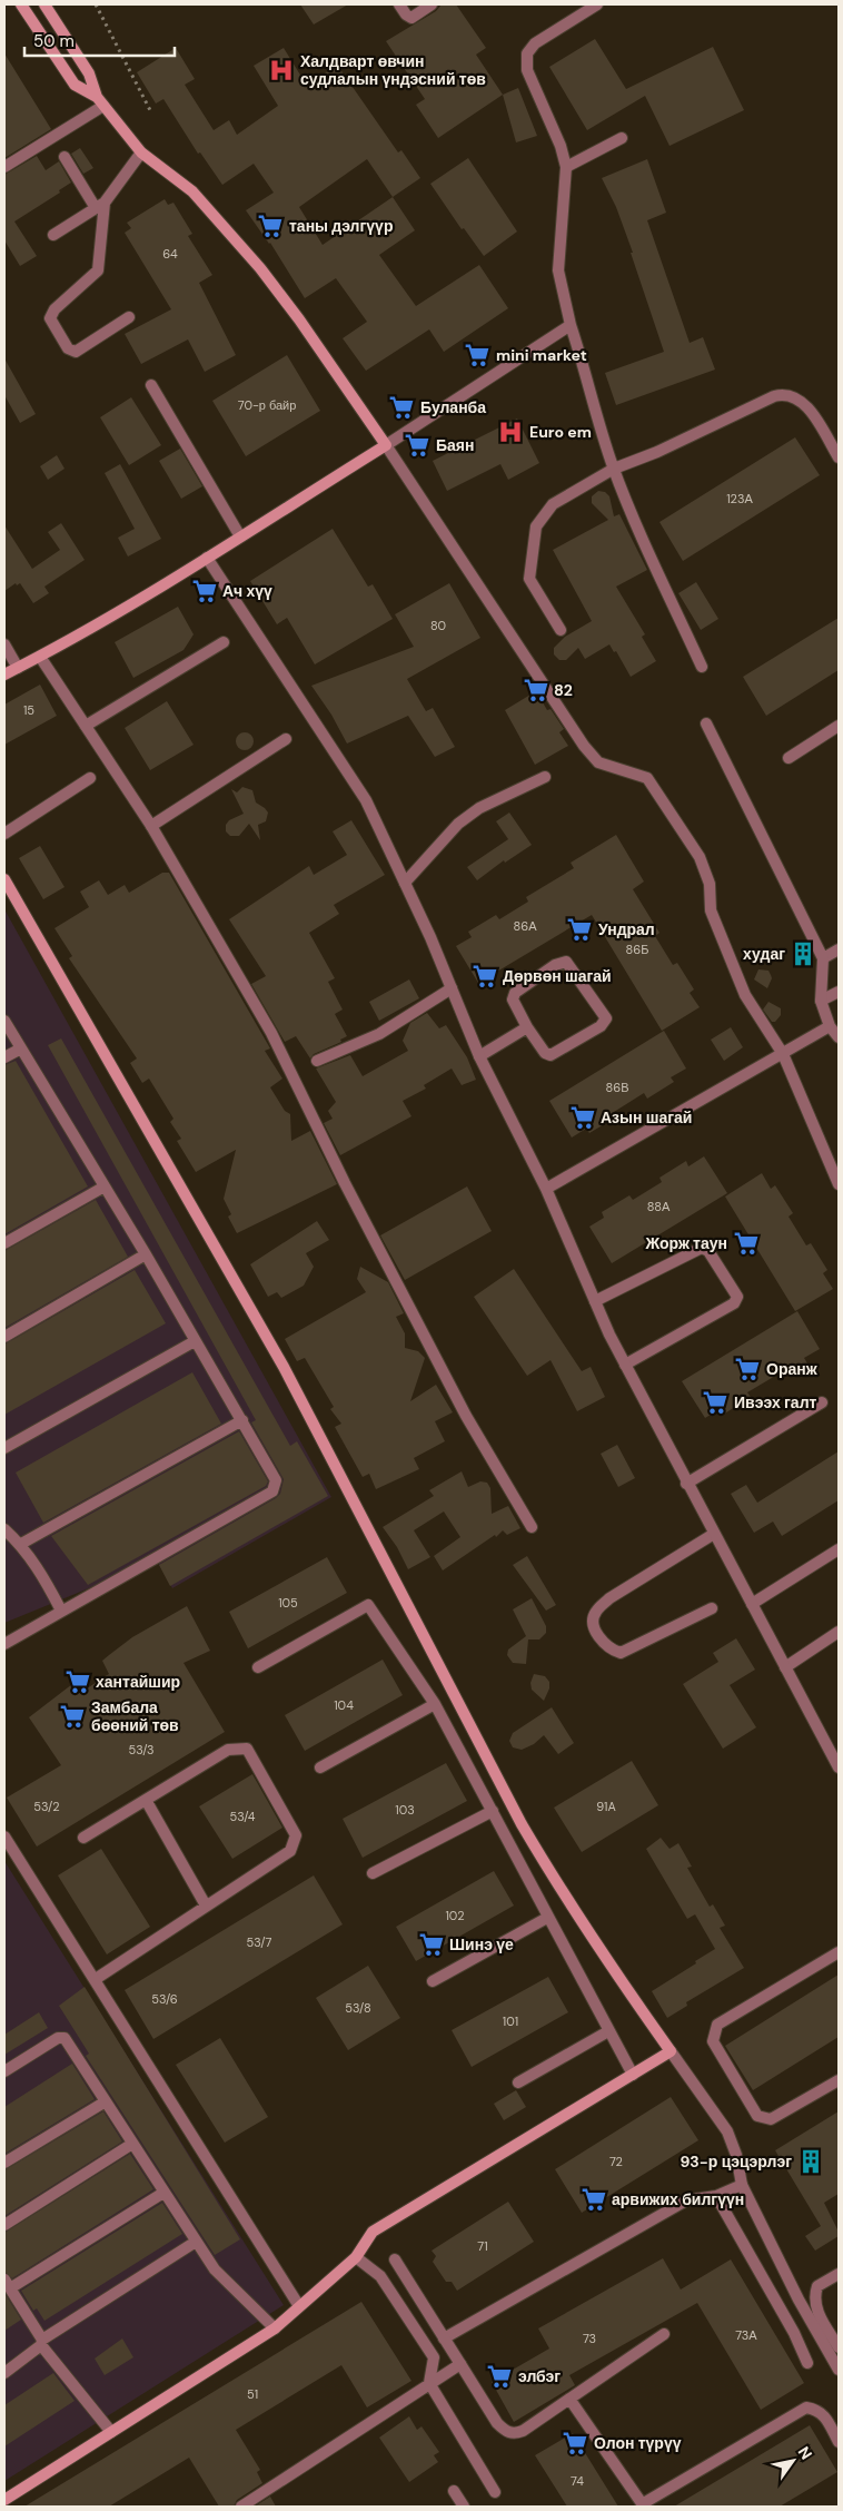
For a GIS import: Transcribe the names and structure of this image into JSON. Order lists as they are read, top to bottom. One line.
{"places":{"hospital":["Халдварт өвчин судлалын үндэсний төв","Euro em"],"supermarket":["таны дэлгүүр","mini market","Буланба","Баян","Ач хүү","82","Ундрал","Дөрвөн шагай","Азын шагай","Жорж таун","Оранж","Ивээх галт","хантайшир","Замбала бөөний төв","Шинэ үе","арвижих билгүүн","элбэг","Олон түрүү"],"building":["худаг","93-р цэцэрлэг"]},"house_numbers":["64","70-р байр","123А","80","15","86А","86Б","86В","88А","105","104","53/3","53/2","91A","103","53/4","102","53/7","53/6","53/8","101","72","71","73А","73","51","74"],"scale_bar":"50 m","north":"top right"}
